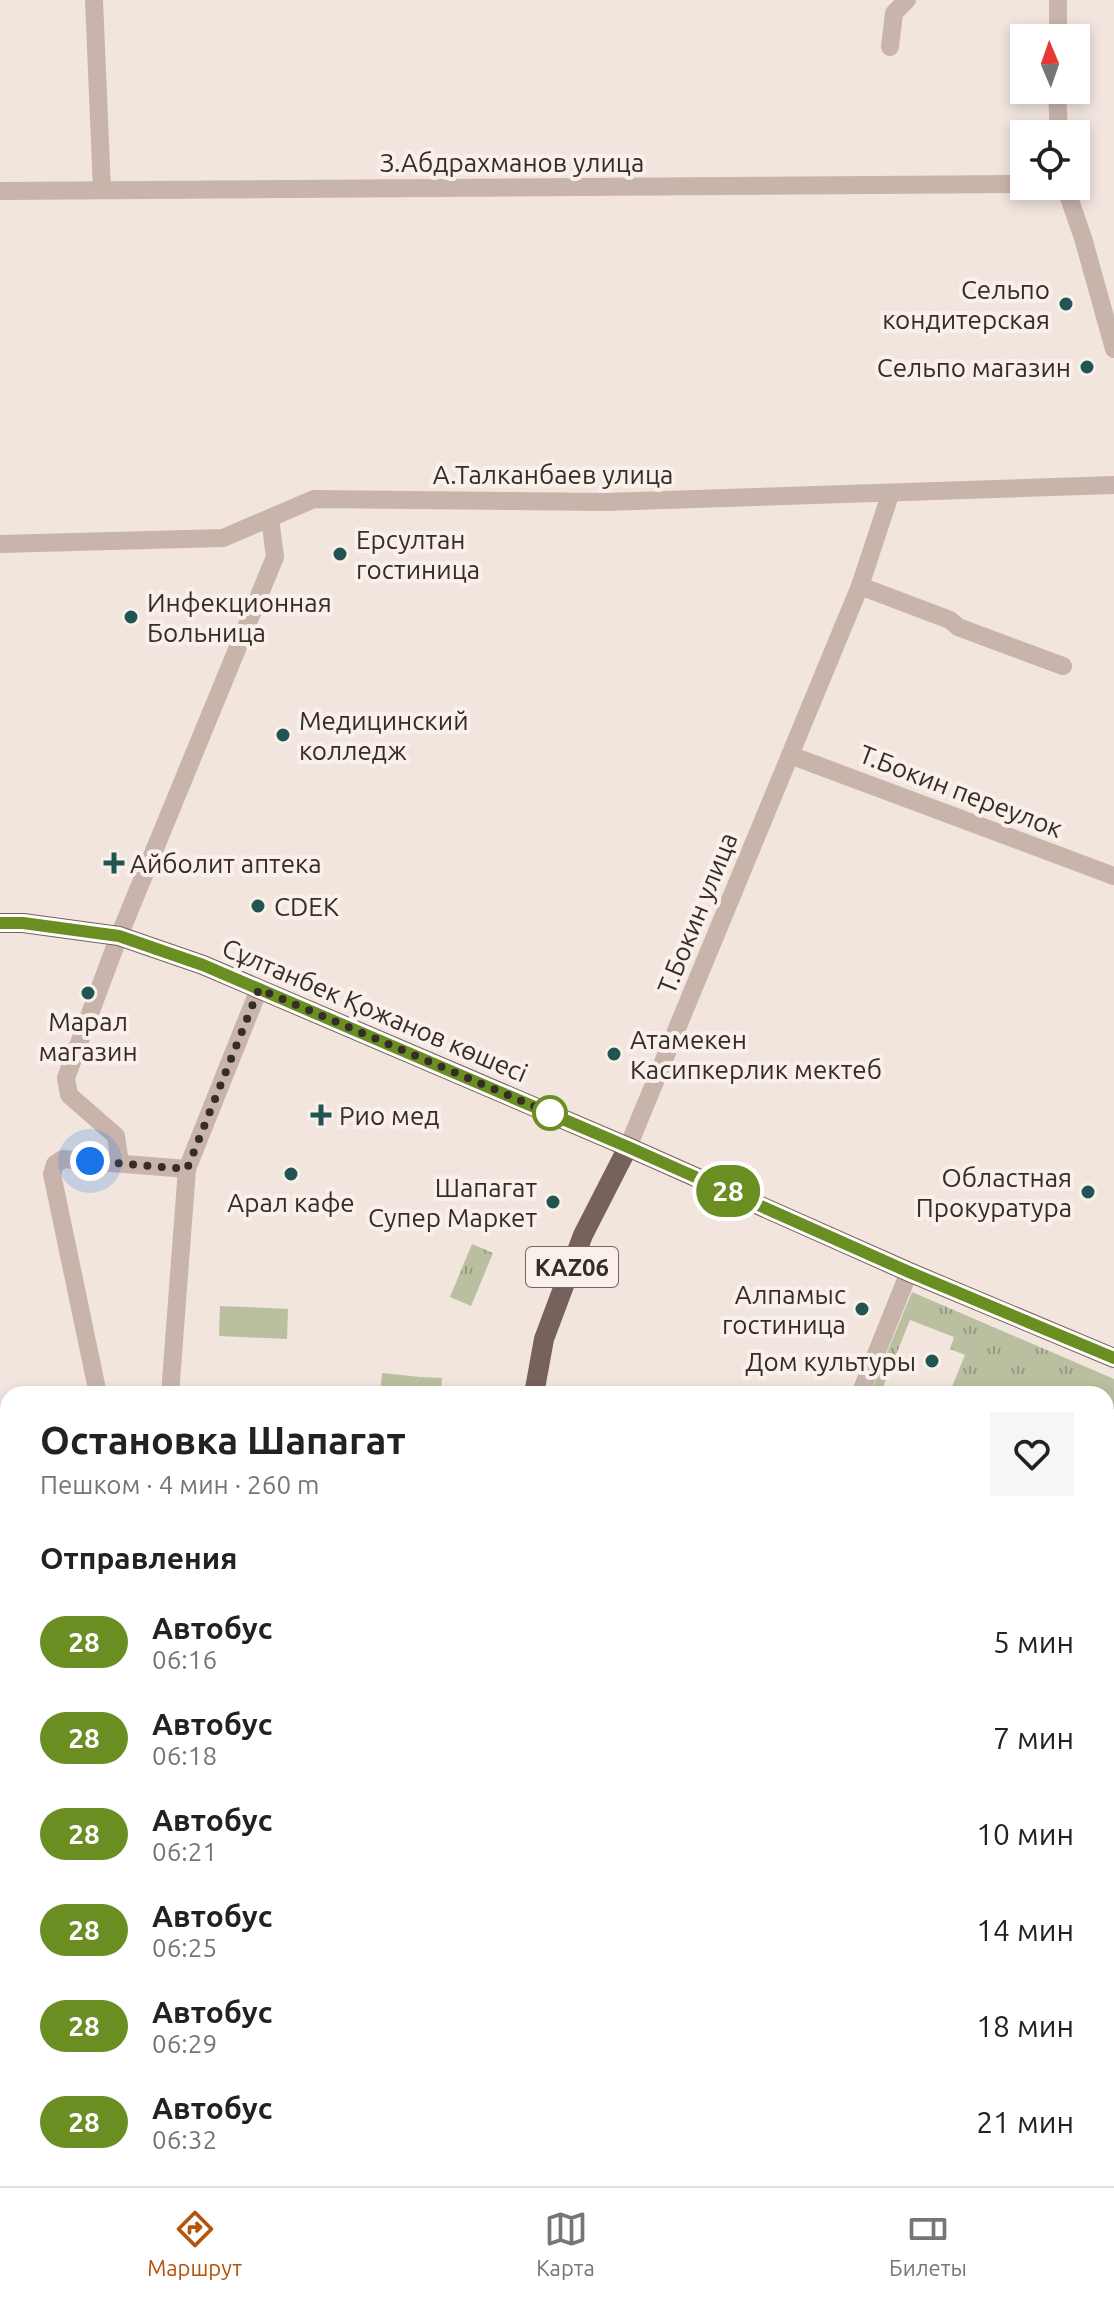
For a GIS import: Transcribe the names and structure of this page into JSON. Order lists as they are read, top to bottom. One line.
{"streets":{"main road":["Т.Бокин улица","Сұлтанбек Қожанов көшесі","KАZ06"],"street":["З.Абдрахманов улица","А.Талканбаев улица","Т.Бокин переулок"]},"crossings":[["А.Талканбаев улица","Т.Бокин улица"],["Т.Бокин переулок","Т.Бокин улица"],["Т.Бокин улица","Сұлтанбек Қожанов көшесі"]],"places":{"other":["Сельпо кондитерская","Сельпо магазин","Ерсултан гостиница","Инфекционная Больница","Медицинский колледж","CDEK","Марал магазин","Атамекен Касипкерлик мектеб","Арал кафе","Областная Прокуратура","Шапагат Супер Маркет","Алпамыс гостиница","Дом культуры"],"health":["Айболит аптека","Рио мед"]},"lines":["bus line 28"],"north":"top","page":{"on_map":"28","heading":[["Остановка Шапагат","Пешком · 4 мин · 260 m"],"Отправления"],"list":[{"mark":"28","name":"Автобус","note":"06:16","value":"5 мин"},{"mark":"28","name":"Автобус","note":"06:18","value":"7 мин"},{"mark":"28","name":"Автобус","note":"06:21","value":"10 мин"},{"mark":"28","name":"Автобус","note":"06:25","value":"14 мин"},{"mark":"28","name":"Автобус","note":"06:29","value":"18 мин"},{"mark":"28","name":"Автобус","note":"06:32","value":"21 мин"}],"tabs":["Маршрут","Карта","Билеты"]}}
